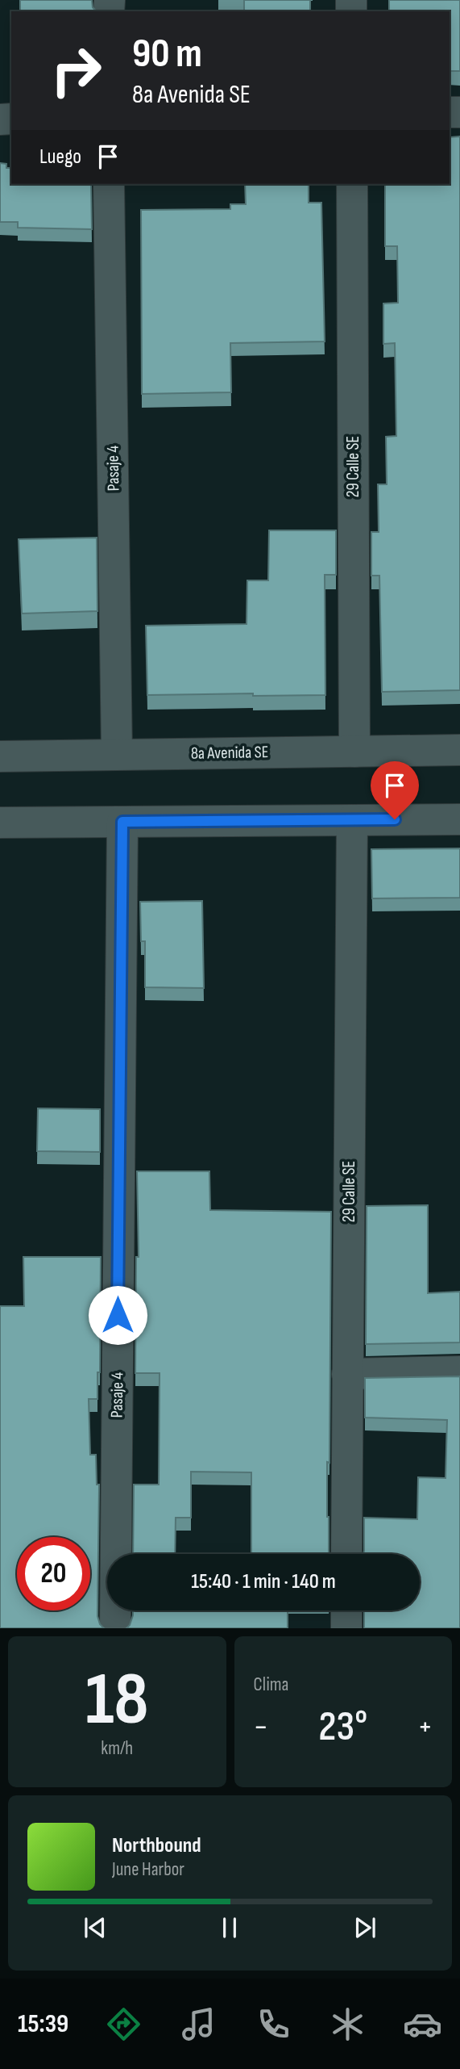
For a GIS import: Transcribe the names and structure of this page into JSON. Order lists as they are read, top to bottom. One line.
{"streets":{"street":["29 Calle SE","Pasaje 4","8a Avenida SE"]},"crossings":[["29 Calle SE","8a Avenida SE"],["Pasaje 4","8a Avenida SE"]],"page":{"turn":["90 m","8a Avenida SE"],"then":"Luego","limit":"20","trip":"15:40 · 1 min · 140 m","tile":[["18","km/h"],"Clima"],"heat":["−","23°","+"],"song":["Northbound","June Harbor"],"tabs":"15:39"}}
